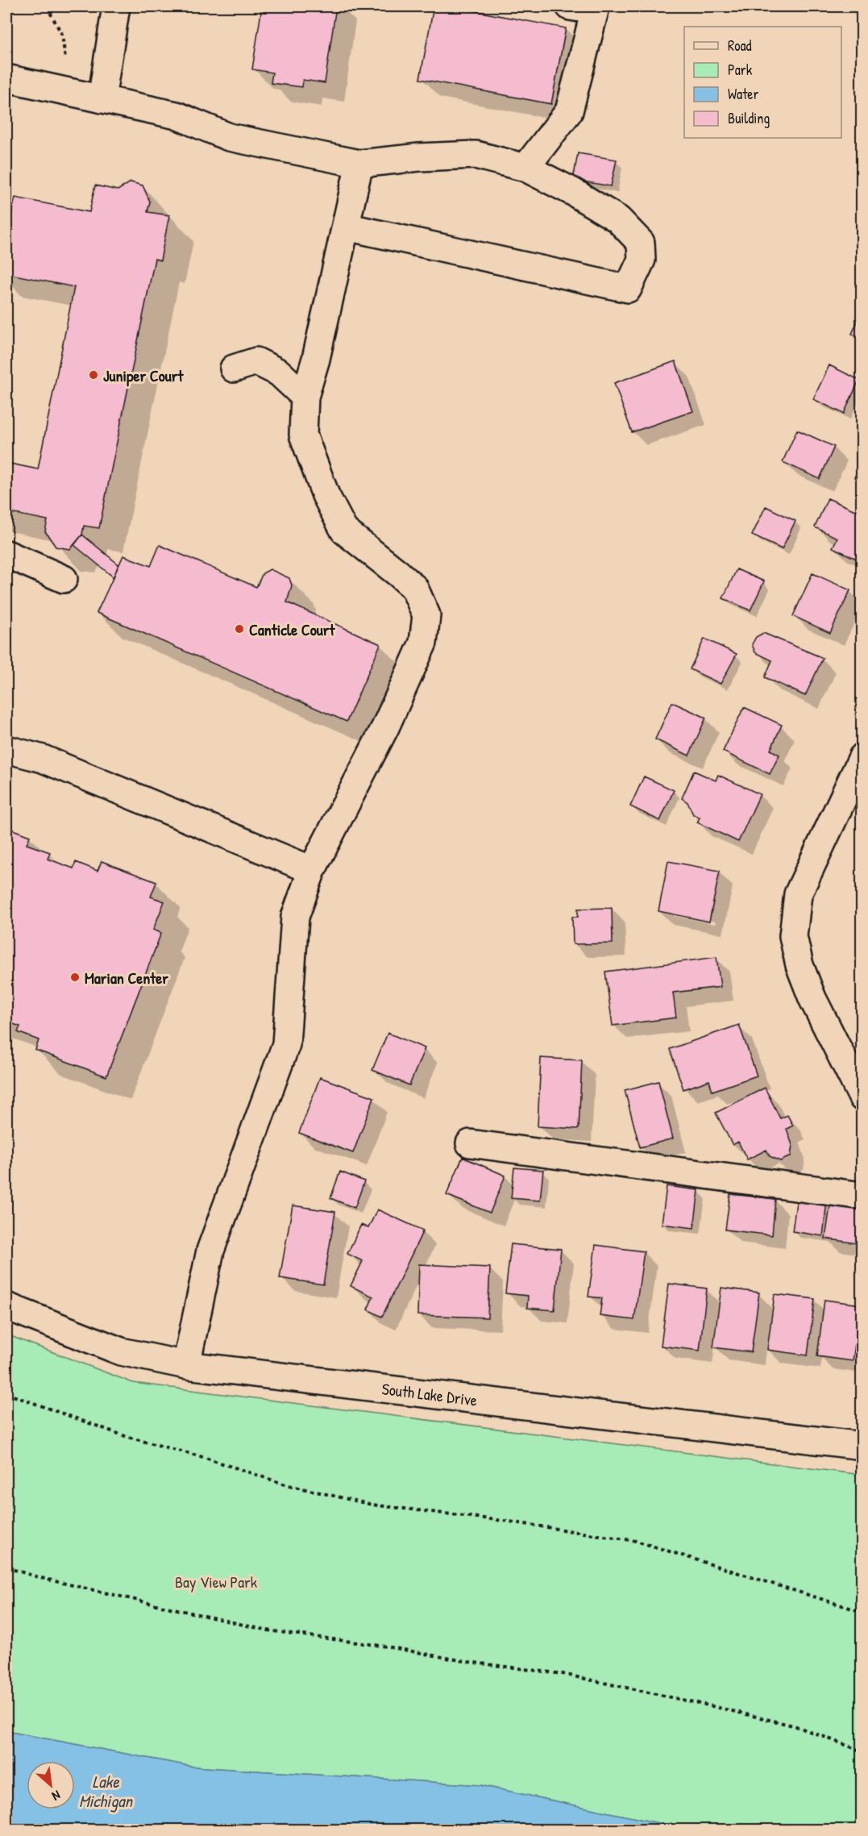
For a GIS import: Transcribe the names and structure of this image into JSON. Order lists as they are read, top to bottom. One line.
{"streets":{"street":["South Lake Drive"]},"water":["Lake Michigan"],"parks":["Bay View Park"],"places":["Juniper Court","Canticle Court","Marian Center"],"legend":["Road","Park","Water","Building"],"north":"bottom right"}
